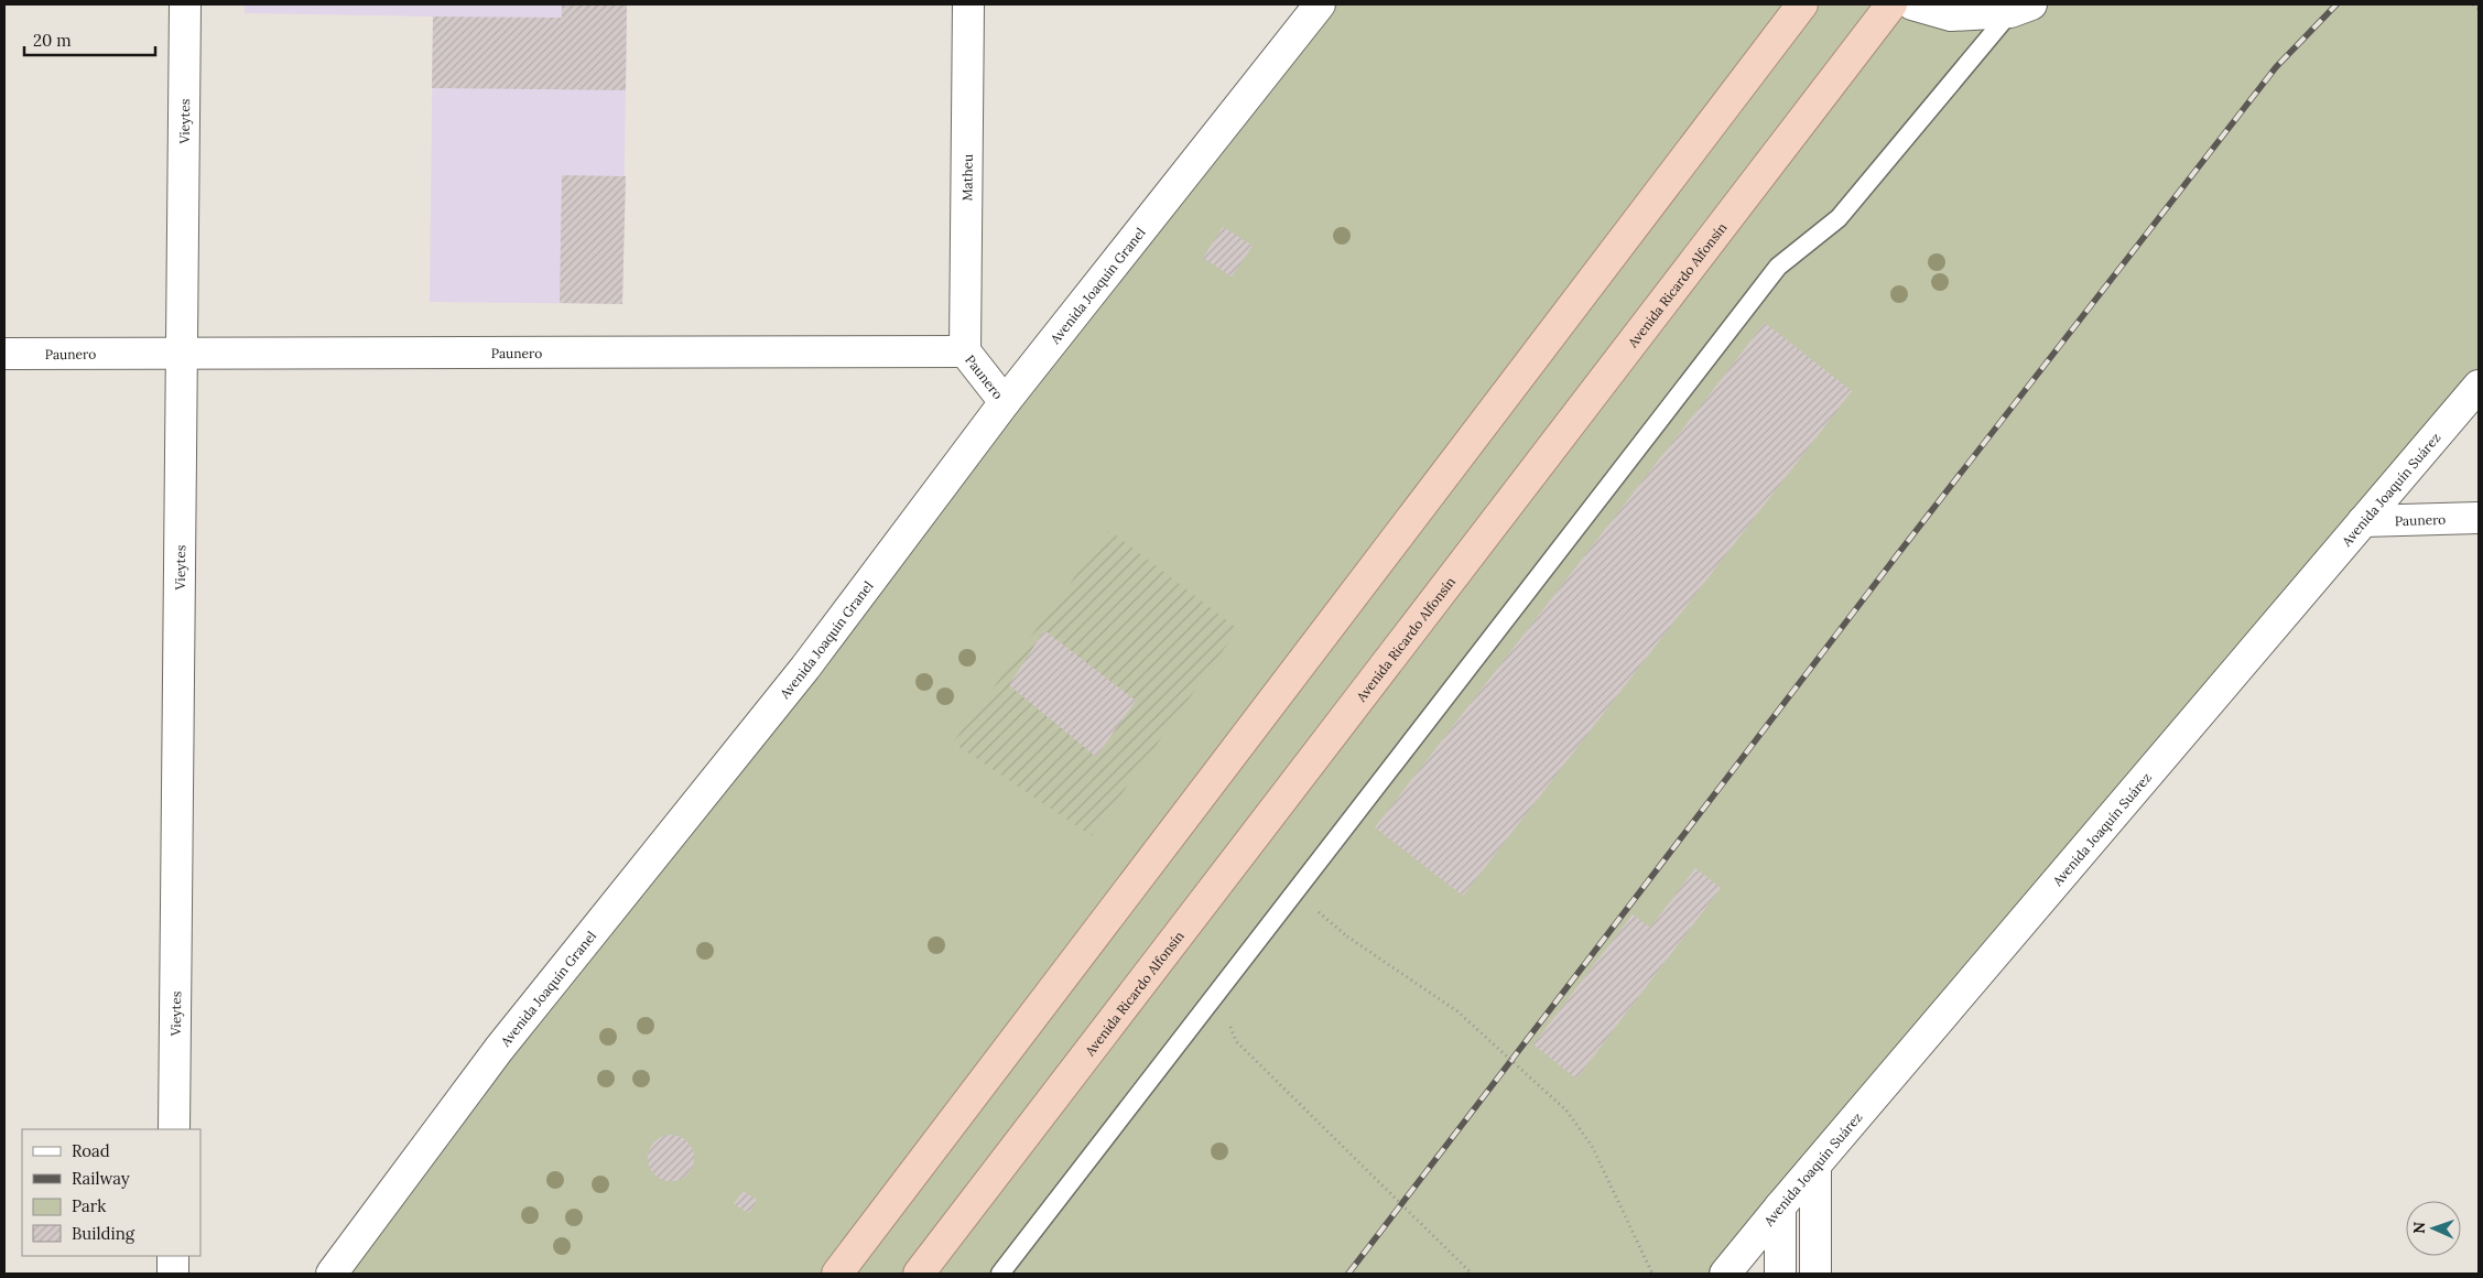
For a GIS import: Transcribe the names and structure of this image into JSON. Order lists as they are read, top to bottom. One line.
{"streets":{"highway":["Avenida Ricardo Alfonsín"],"street":["Vieytes","Matheu","Avenida Joaquín Granel","Paunero","Avenida Joaquín Suárez"]},"crossings":[["Vieytes","Paunero"],["Matheu","Paunero"],["Avenida Joaquín Granel","Paunero"],["Paunero","Avenida Joaquín Suárez"]],"legend":["Road","Railway","Park","Building"],"scale_bar":"20 m","north":"left"}
